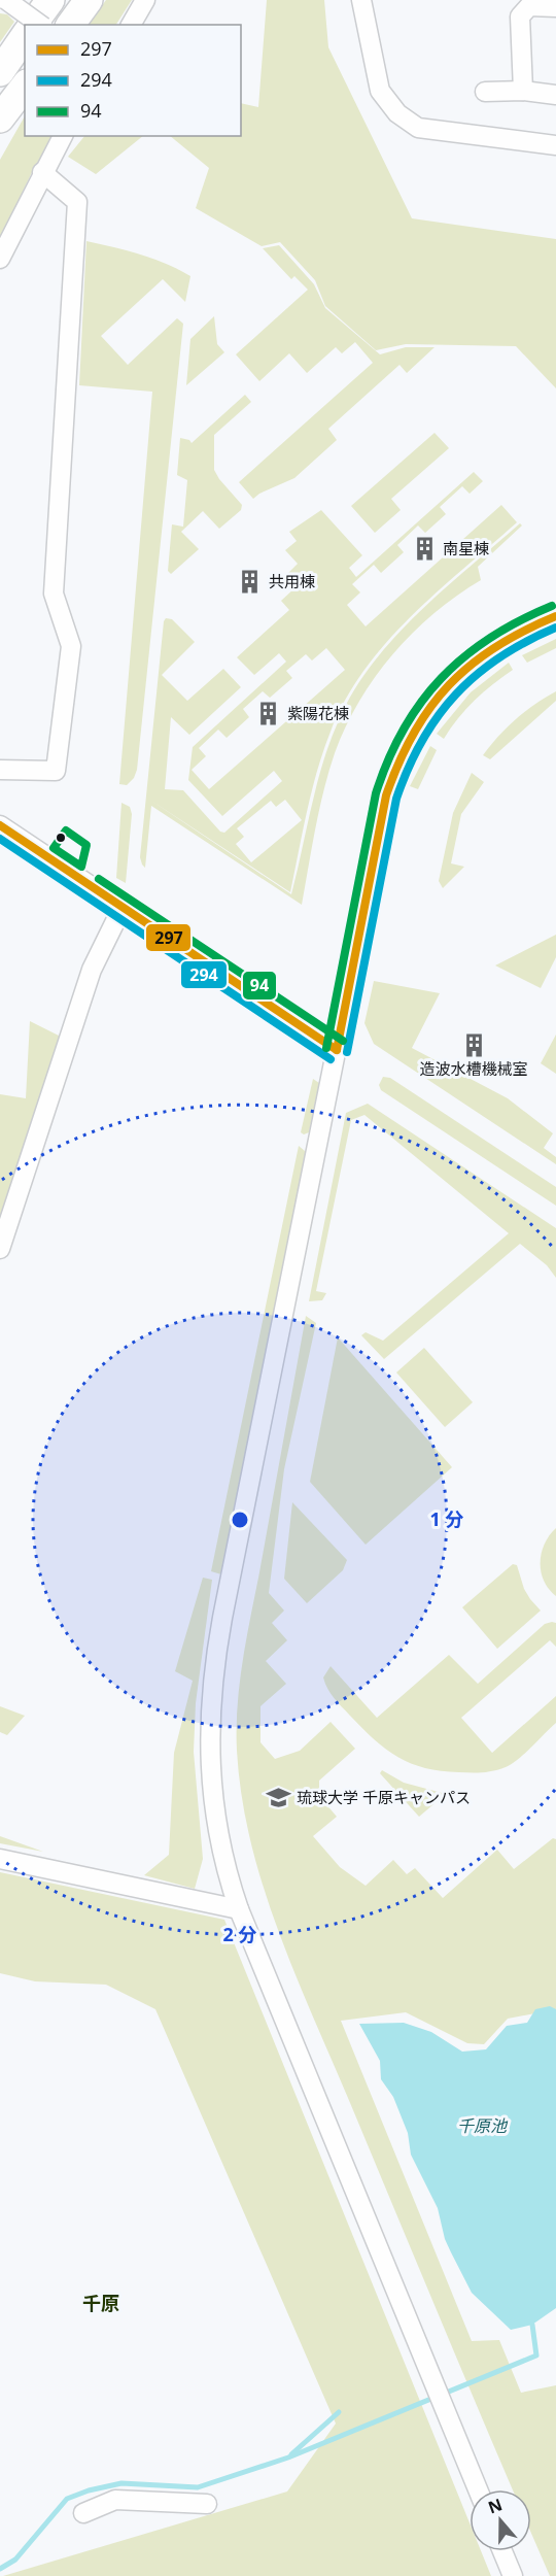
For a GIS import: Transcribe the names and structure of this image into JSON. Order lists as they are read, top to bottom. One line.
{"districts":["千原"],"water":["千原池"],"places":{"building":["南星棟","共用棟","紫陽花棟","造波水槽機械室"],"school or university":["琉球大学 千原キャンパス"]},"lines":["transit line 94","transit line 297","transit line 294"],"legend":["297","294","94"],"north":"top","rings":["1 分","2 分"]}
